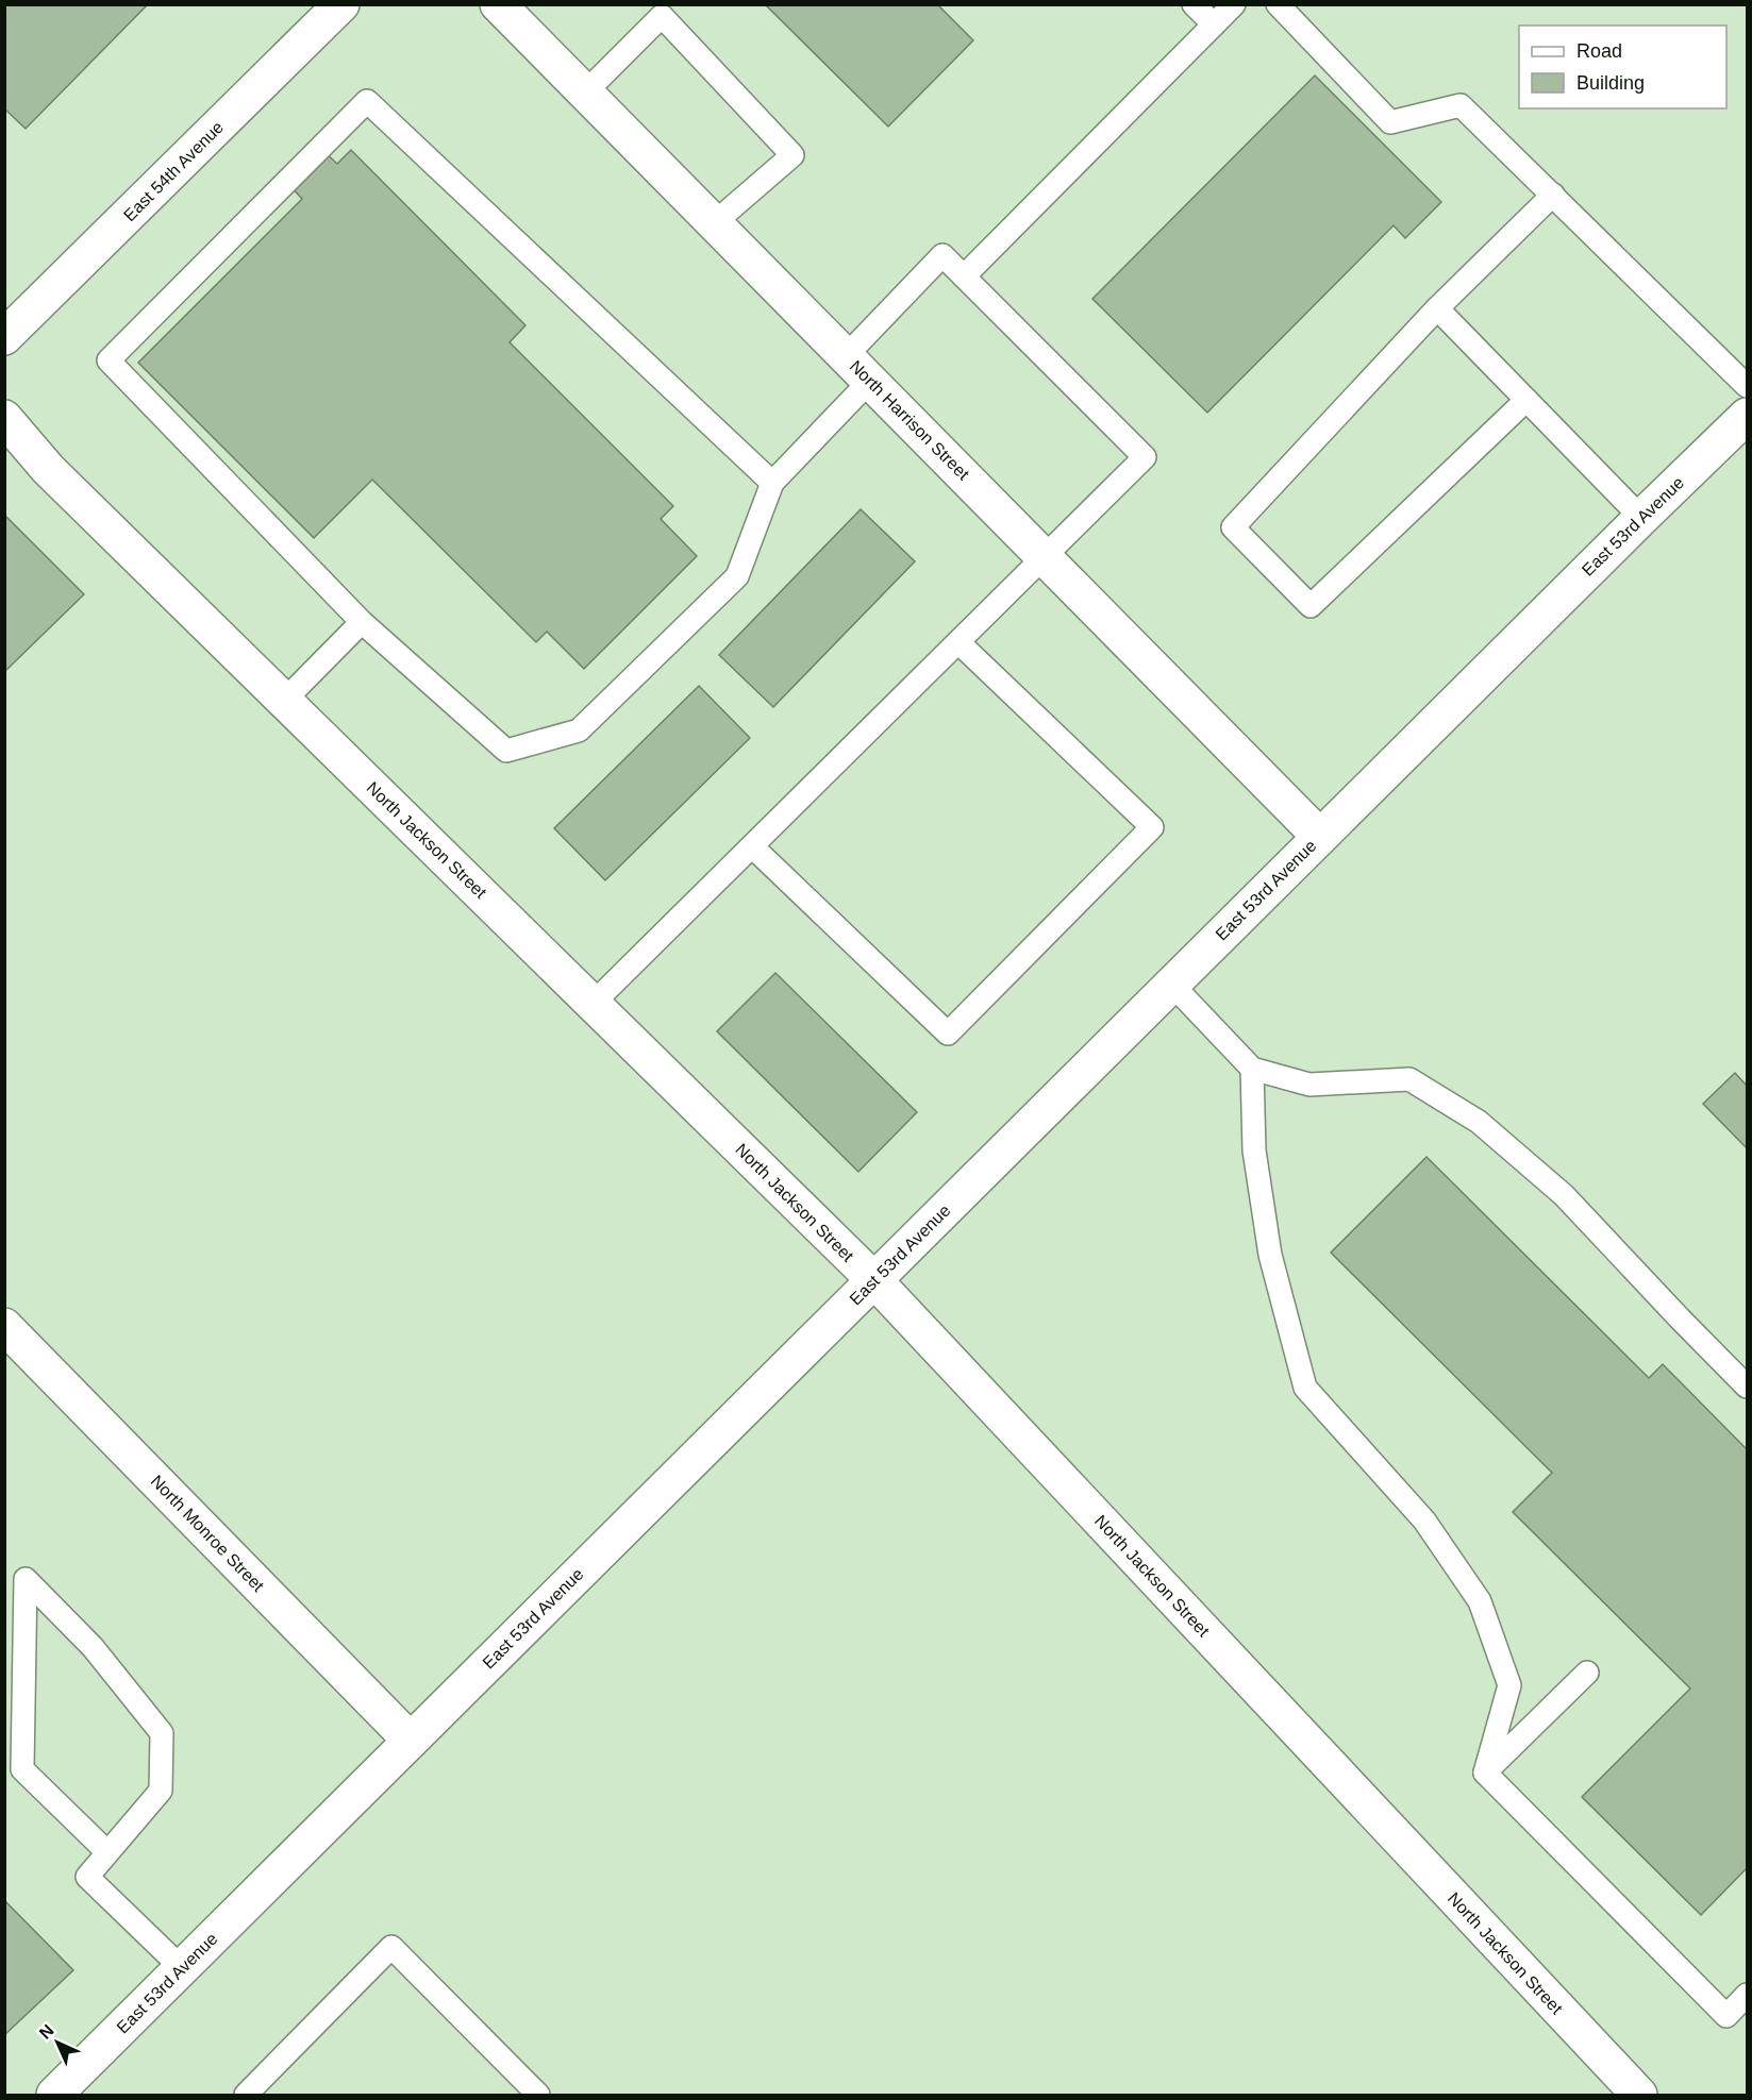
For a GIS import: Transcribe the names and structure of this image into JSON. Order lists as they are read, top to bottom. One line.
{"streets":{"street":["East 54th Avenue","North Harrison Street","East 53rd Avenue","North Jackson Street","North Monroe Street"]},"crossings":[["North Harrison Street","East 53rd Avenue"],["East 53rd Avenue","North Jackson Street"],["East 53rd Avenue","North Monroe Street"]],"legend":["Road","Building"],"north":"top left"}
